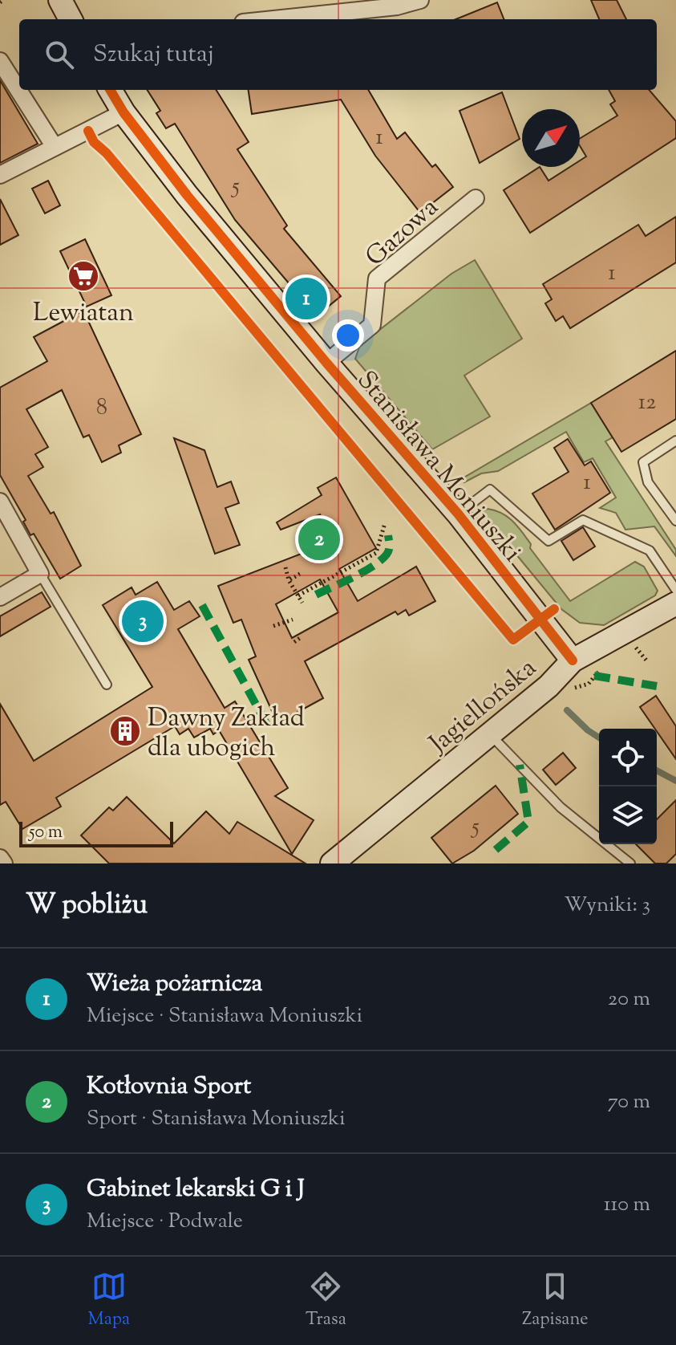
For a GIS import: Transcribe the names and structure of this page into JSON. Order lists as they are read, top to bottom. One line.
{"streets":{"street":["Gazowa","Stanisława Moniuszki","Jagiellońska"]},"crossings":[["Gazowa","Stanisława Moniuszki"],["Stanisława Moniuszki","Jagiellońska"]],"places":{"supermarket":["Lewiatan"],"building":["Dawny Zakład dla ubogich"]},"house_numbers":["1","5","1","12","8","1","5"],"scale_bar":"50 m","north":"top right","page":{"search":"Szukaj tutaj","pins":["1","2","3"],"scale":"50 m","heading":["W pobliżu","Wyniki: 3"],"list":[{"mark":"1","name":"Wieża pożarnicza","note":"Miejsce · Stanisława Moniuszki","value":"20 m"},{"mark":"2","name":"Kotłovnia Sport","note":"Sport · Stanisława Moniuszki","value":"70 m"},{"mark":"3","name":"Gabinet lekarski G i J","note":"Miejsce · Podwale","value":"110 m"}],"nav":["Mapa","Trasa","Zapisane"]}}
